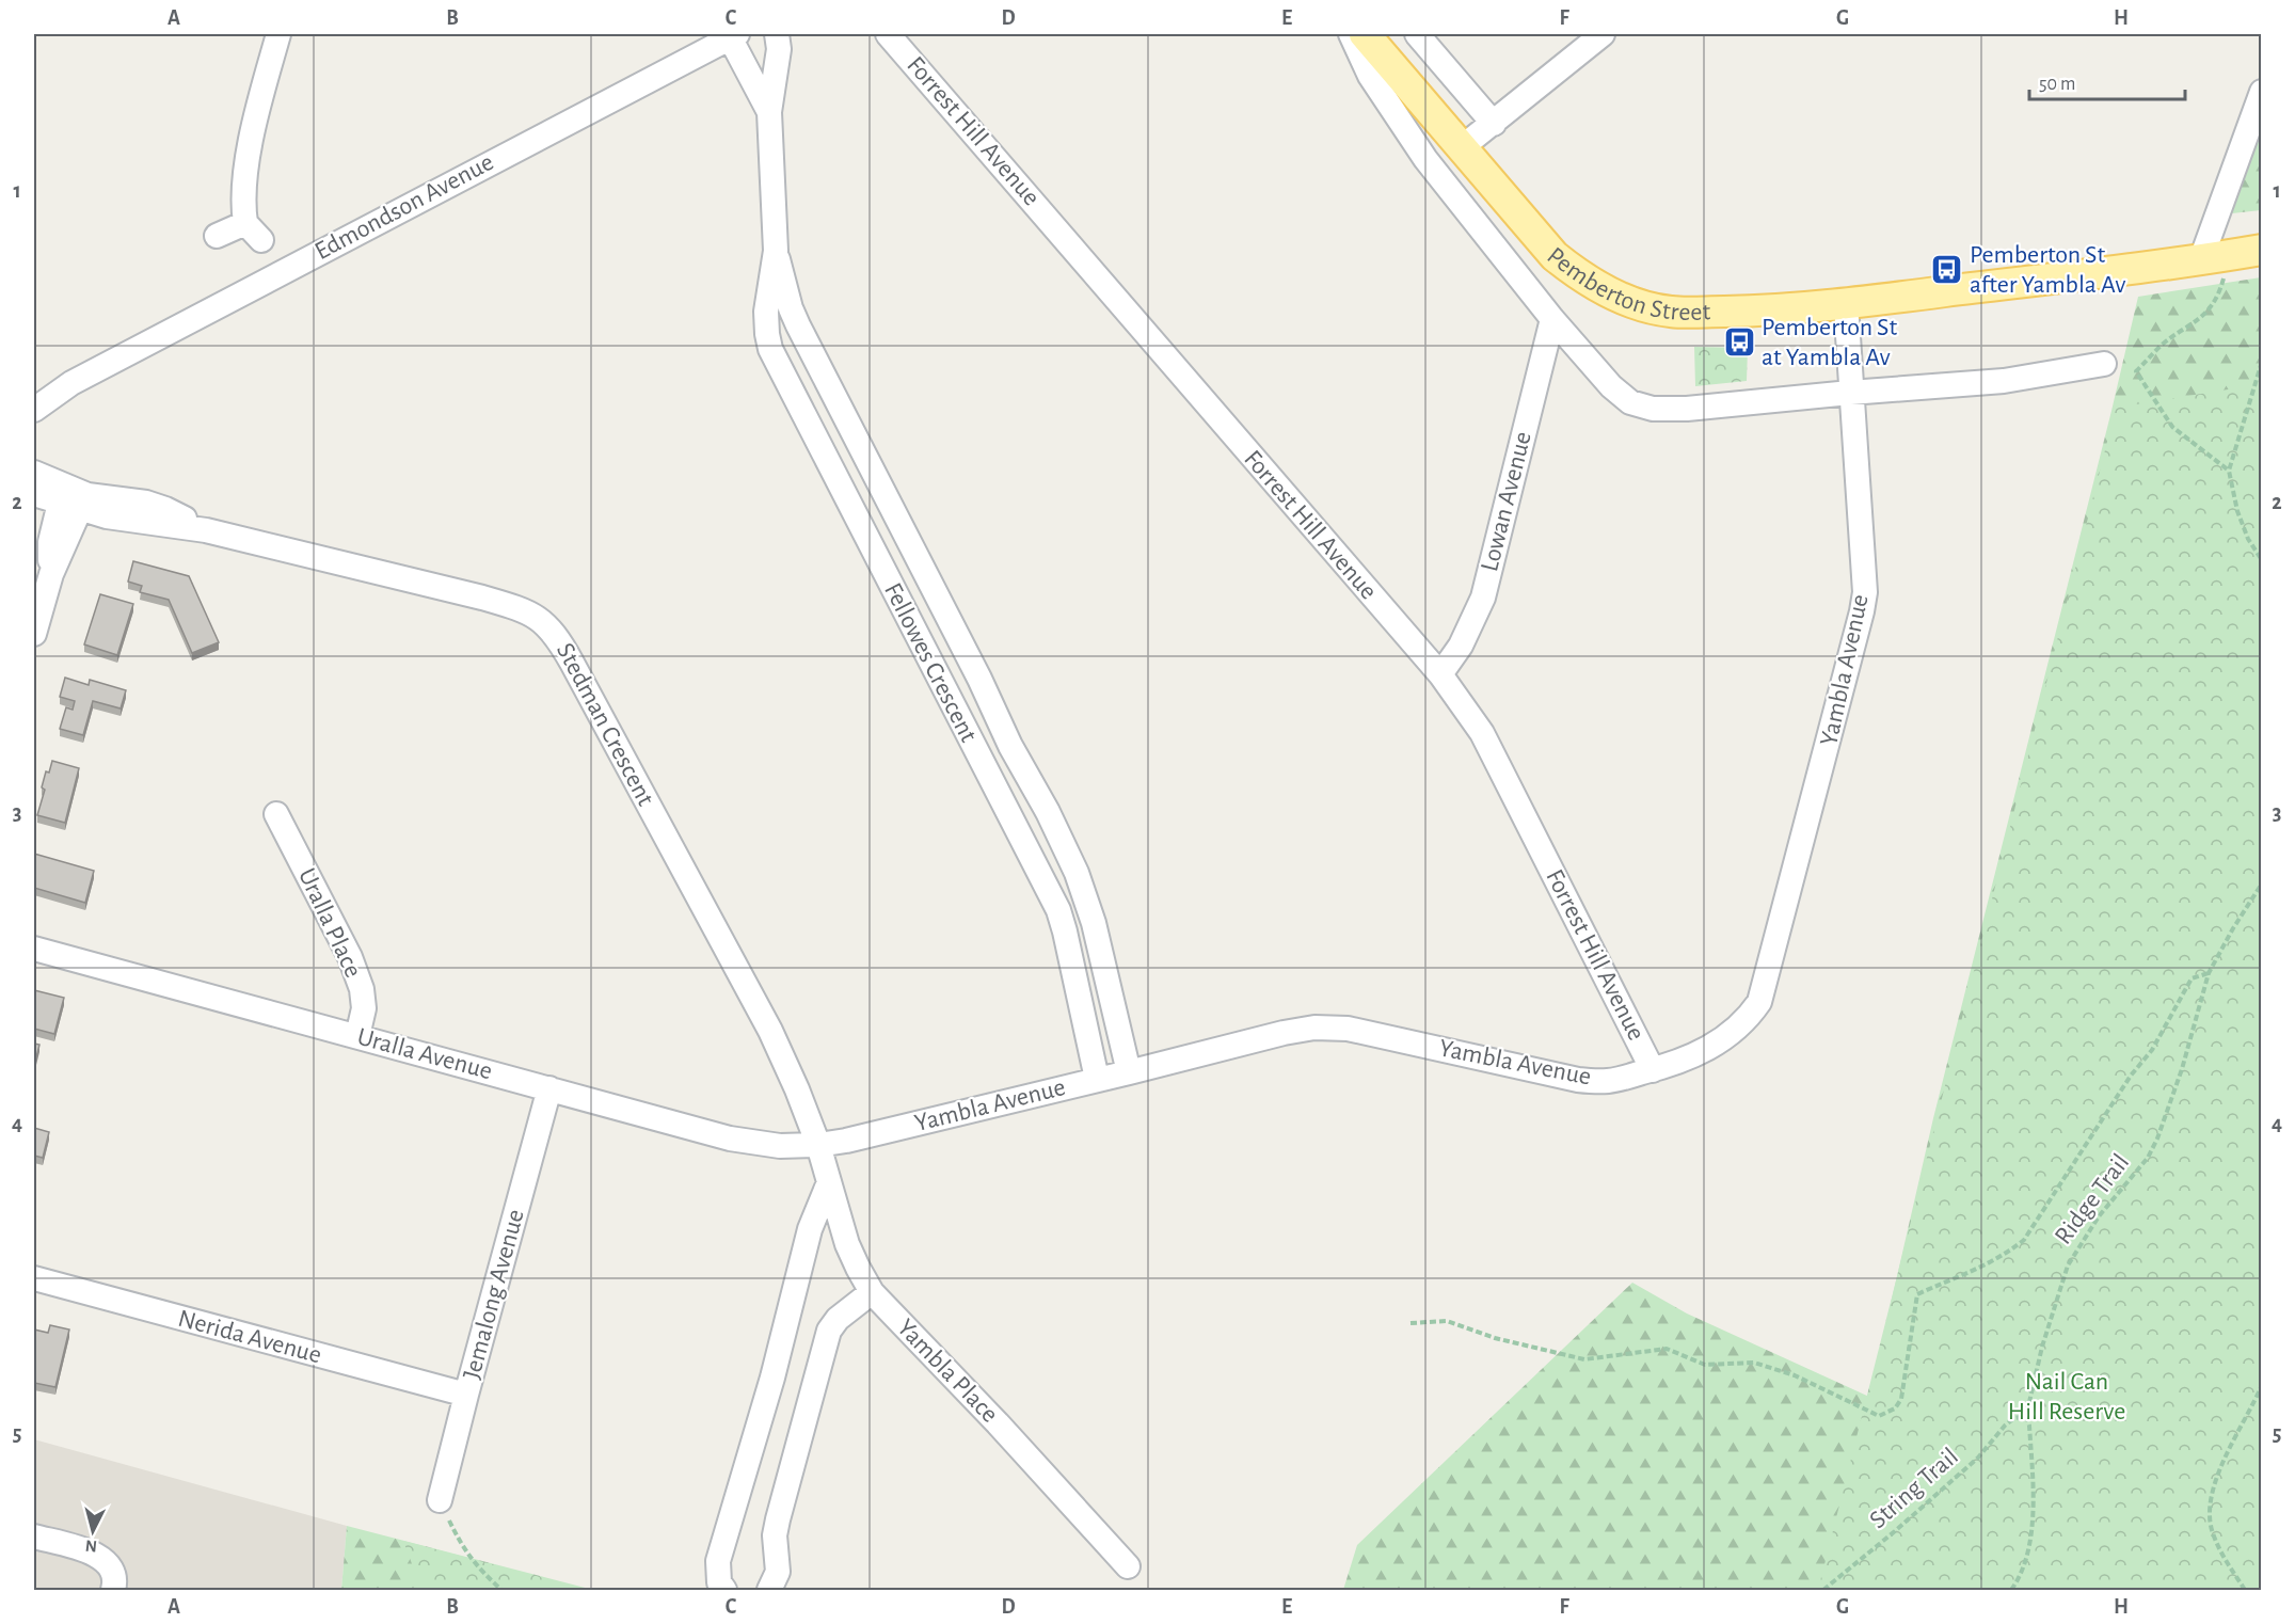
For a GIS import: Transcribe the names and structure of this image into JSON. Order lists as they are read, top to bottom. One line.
{"streets":{"main road":["Pemberton Street"],"street":["Forrest Hill Avenue","Edmondson Avenue","Lowan Avenue","Fellowes Crescent","Yambla Avenue","Stedman Crescent","Uralla Place","Uralla Avenue","Jemalong Avenue","Nerida Avenue","Yambla Place"],"path":["Ridge Trail","String Trail"]},"crossings":[["Forrest Hill Avenue","Lowan Avenue"],["Forrest Hill Avenue","Yambla Avenue"],["Edmondson Avenue","Fellowes Crescent"],["Pemberton Street","Lowan Avenue"],["Pemberton Street","Yambla Avenue"],["Fellowes Crescent","Yambla Avenue"],["Yambla Avenue","Stedman Crescent"],["Yambla Avenue","Uralla Avenue"],["Yambla Avenue","Yambla Place"],["Stedman Crescent","Uralla Avenue"],["Stedman Crescent","Yambla Place"],["Uralla Place","Uralla Avenue"],["Uralla Avenue","Jemalong Avenue"],["Uralla Avenue","Yambla Place"],["Ridge Trail","String Trail"],["Jemalong Avenue","Nerida Avenue"]],"parks":["Nail Can Hill Reserve"],"places":{"bus stop":["Pemberton St after Yambla Av","Pemberton St at Yambla Av"]},"scale_bar":"50 m","north":"bottom","grid":{"columns":["A","B","C","D","E","F","G","H"],"rows":["1","2","3","4","5"]}}
